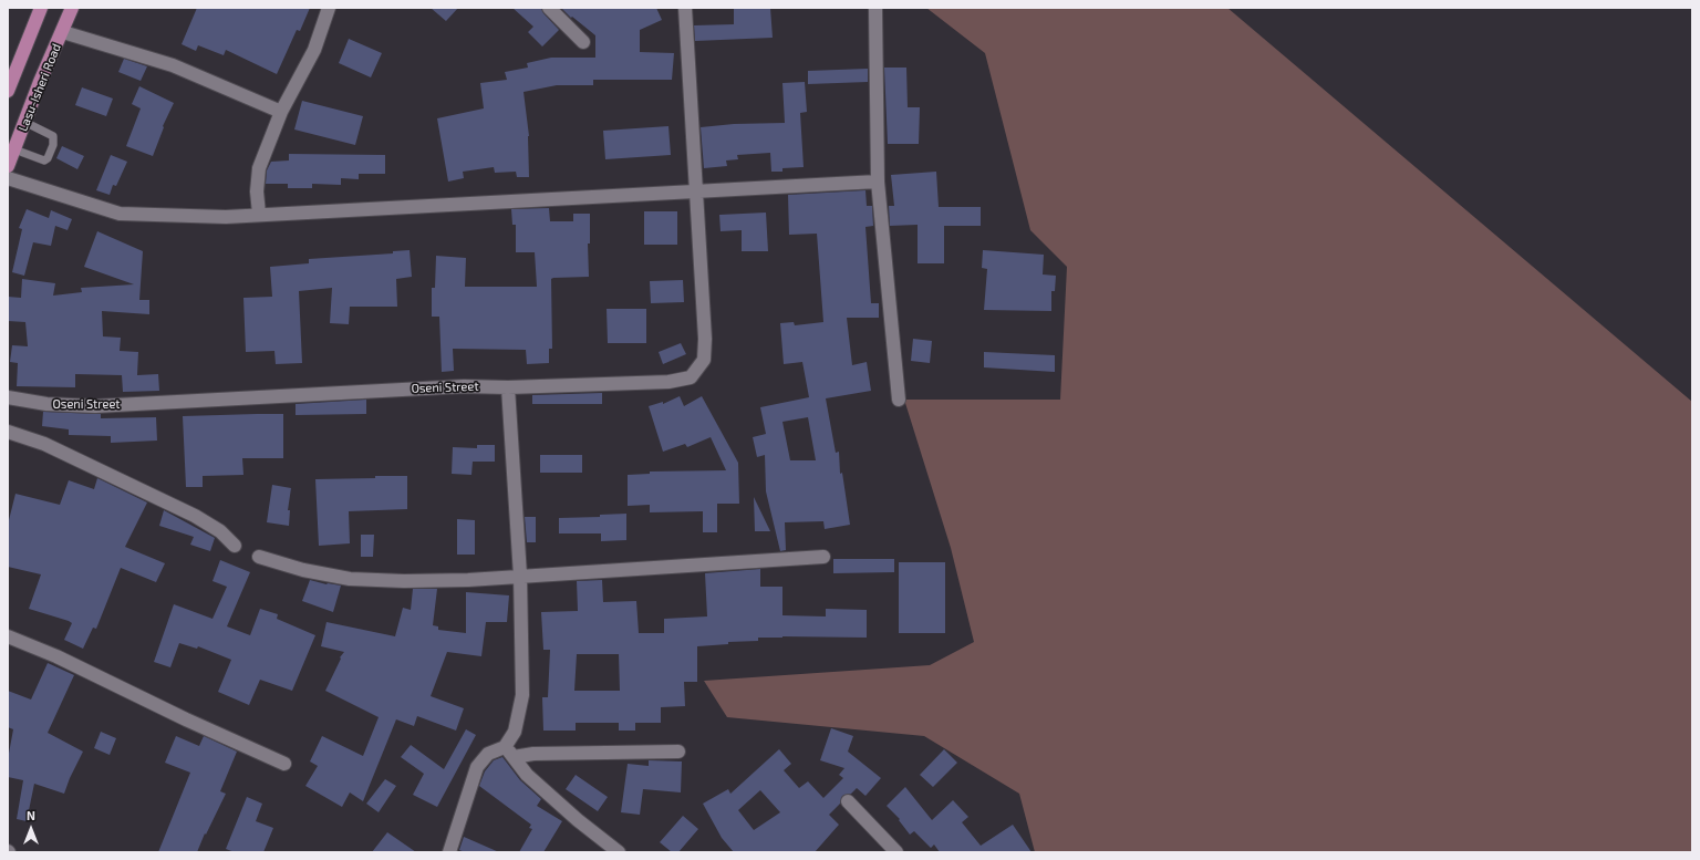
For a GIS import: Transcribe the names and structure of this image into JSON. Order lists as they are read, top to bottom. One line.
{"streets":{"main road":["Lasu-Isheri Road"],"street":["Oseni Street"]},"north":"top"}
